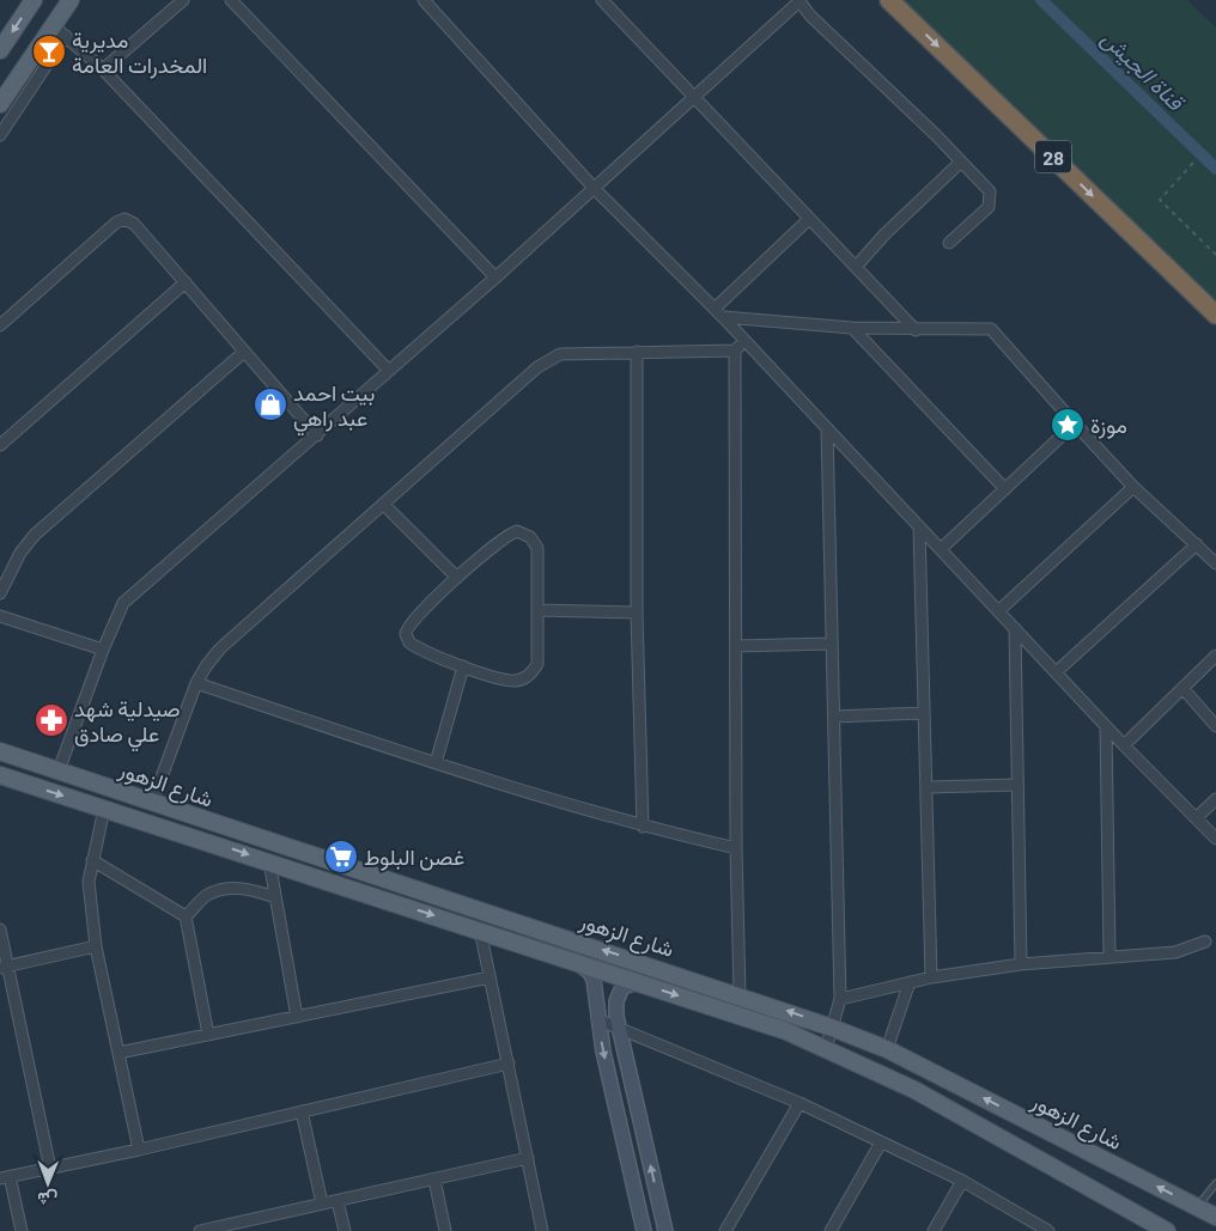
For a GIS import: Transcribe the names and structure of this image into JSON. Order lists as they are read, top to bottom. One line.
{"streets":{"highway":["28"],"main road":["شارع الزهور"]},"water":["قناة الجيش"],"places":{"bar":["مديرية المخدرات العامة"],"shop":["بيت احمد عبد راهي"],"place":["موزة"],"pharmacy":["صيدلية شهد علي صادق"],"supermarket":["غصن البلوط"]},"north":"bottom"}
